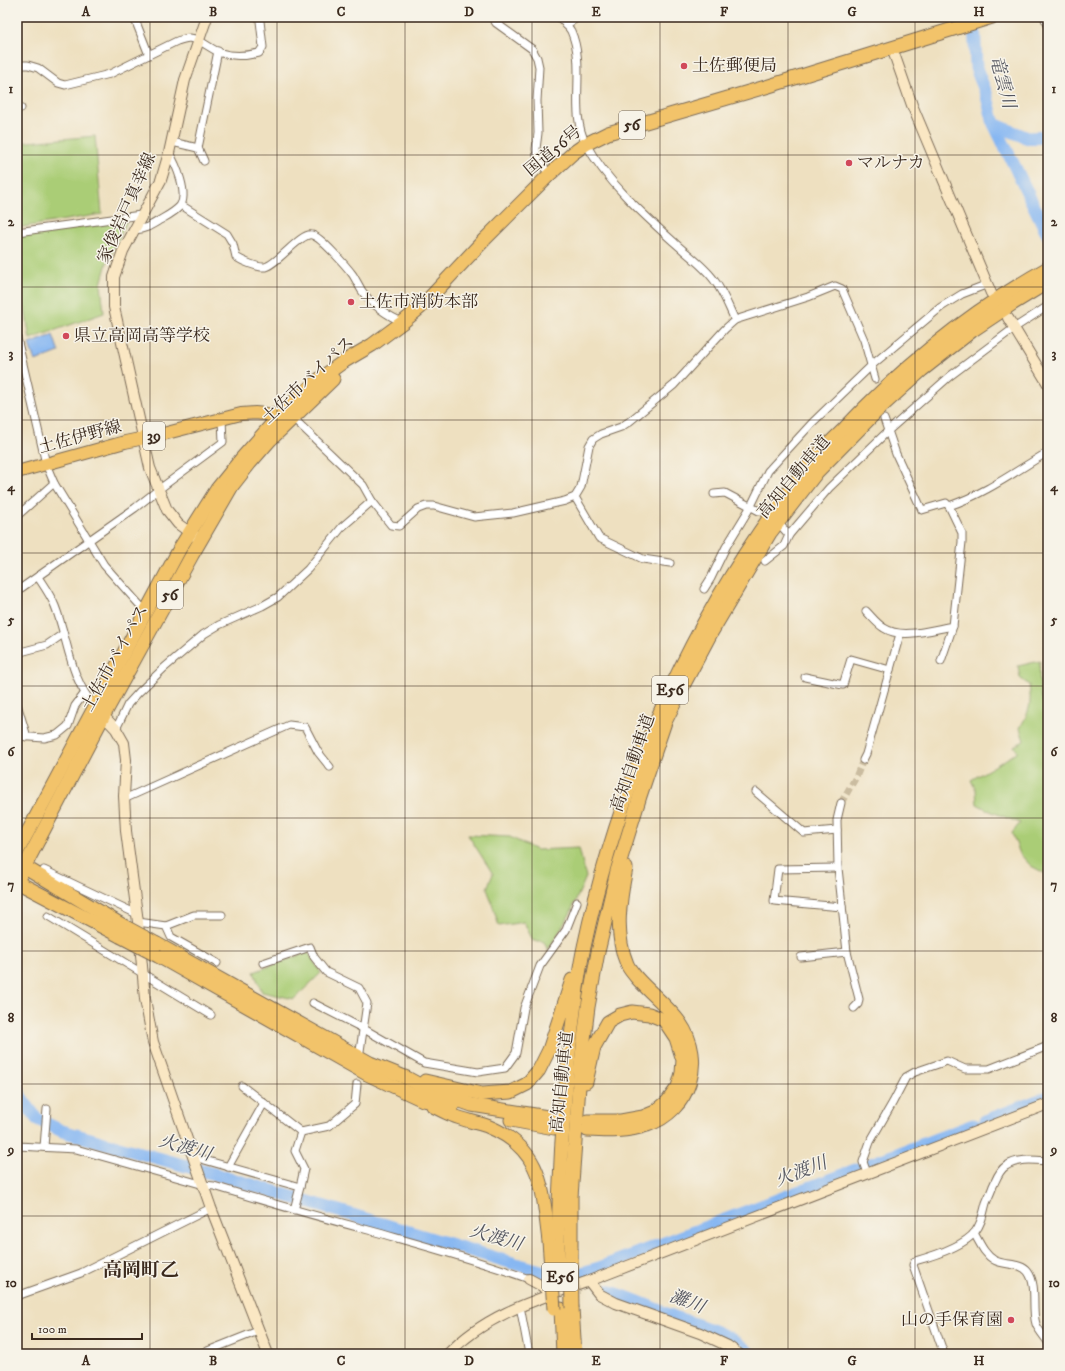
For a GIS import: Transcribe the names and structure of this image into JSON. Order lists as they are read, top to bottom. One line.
{"streets":{"highway":["56","国道56号","土佐市バイパス","高知自動車道","E56"],"main road":["39","土佐伊野線"],"street":["家俊岩戸真幸線"]},"crossings":[["国道56号","土佐市バイパス"],["家俊岩戸真幸線","土佐市バイパス"],["家俊岩戸真幸線","土佐伊野線"],["土佐市バイパス","土佐伊野線"]],"districts":["高岡町乙"],"water":["竜雲川","火渡川","灘川"],"places":["土佐郵便局","マルナカ","土佐市消防本部","県立高岡高等学校","山の手保育園"],"scale_bar":"100 m","grid":{"columns":["A","B","C","D","E","F","G","H"],"rows":["1","2","3","4","5","6","7","8","9","10"]}}
